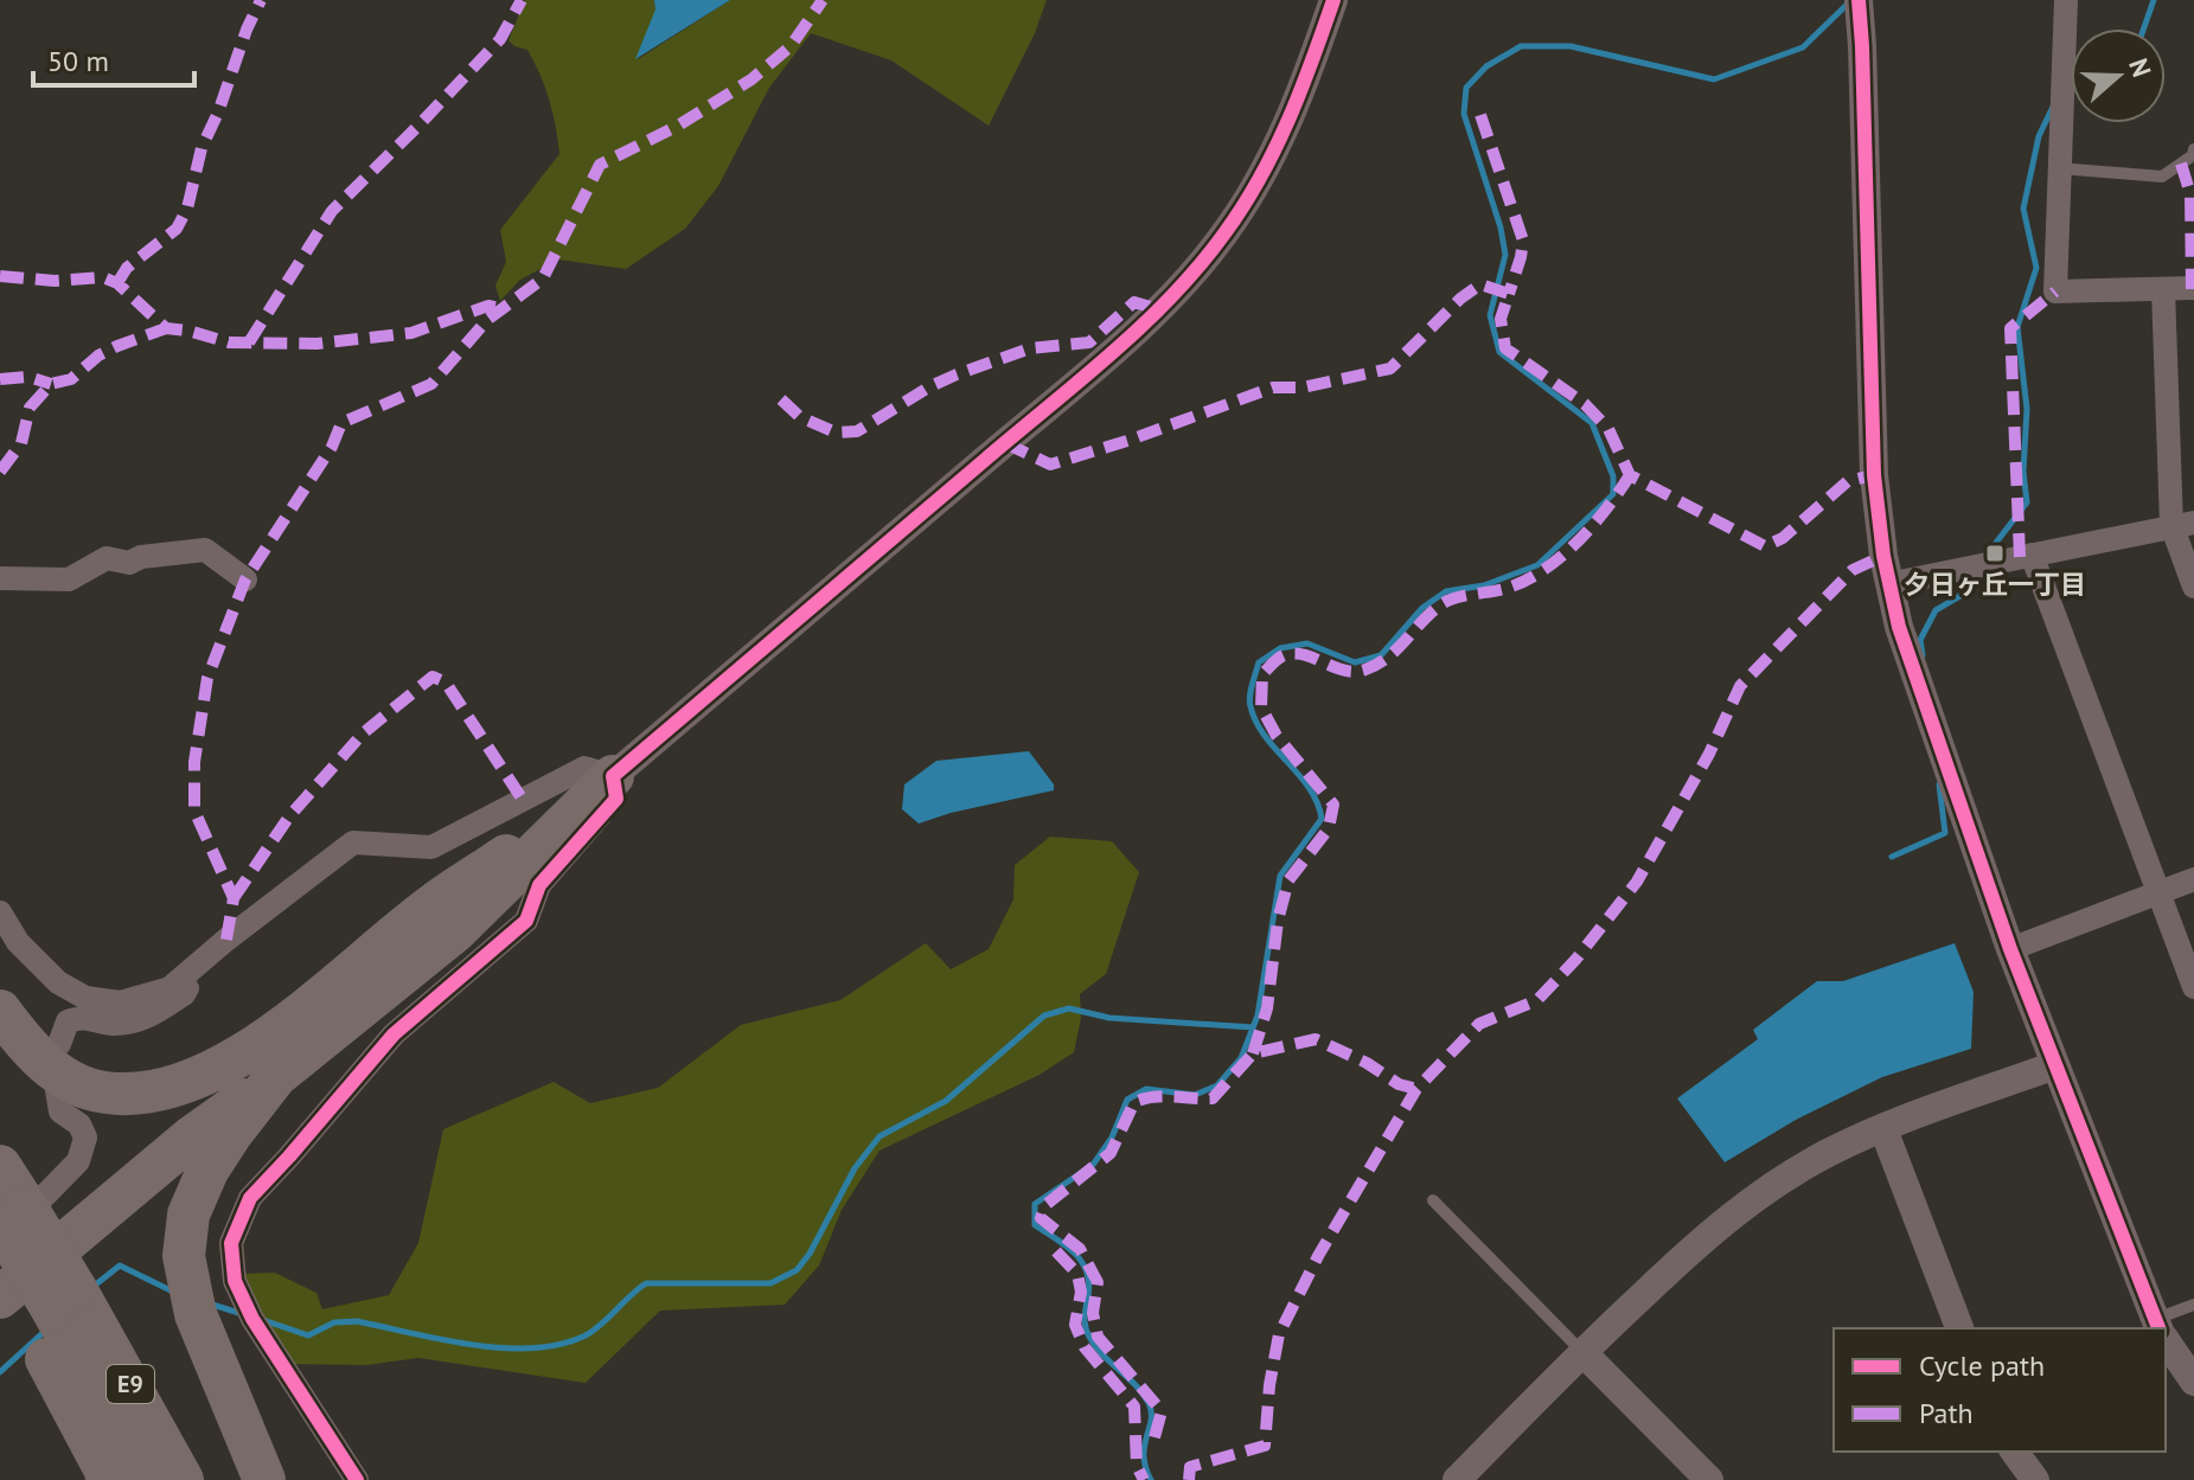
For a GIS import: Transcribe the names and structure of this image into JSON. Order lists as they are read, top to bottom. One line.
{"streets":{"highway":["E9"]},"places":{"transit":["夕日ヶ丘一丁目"]},"legend":["Cycle path","Path"],"scale_bar":"50 m","north":"right"}
